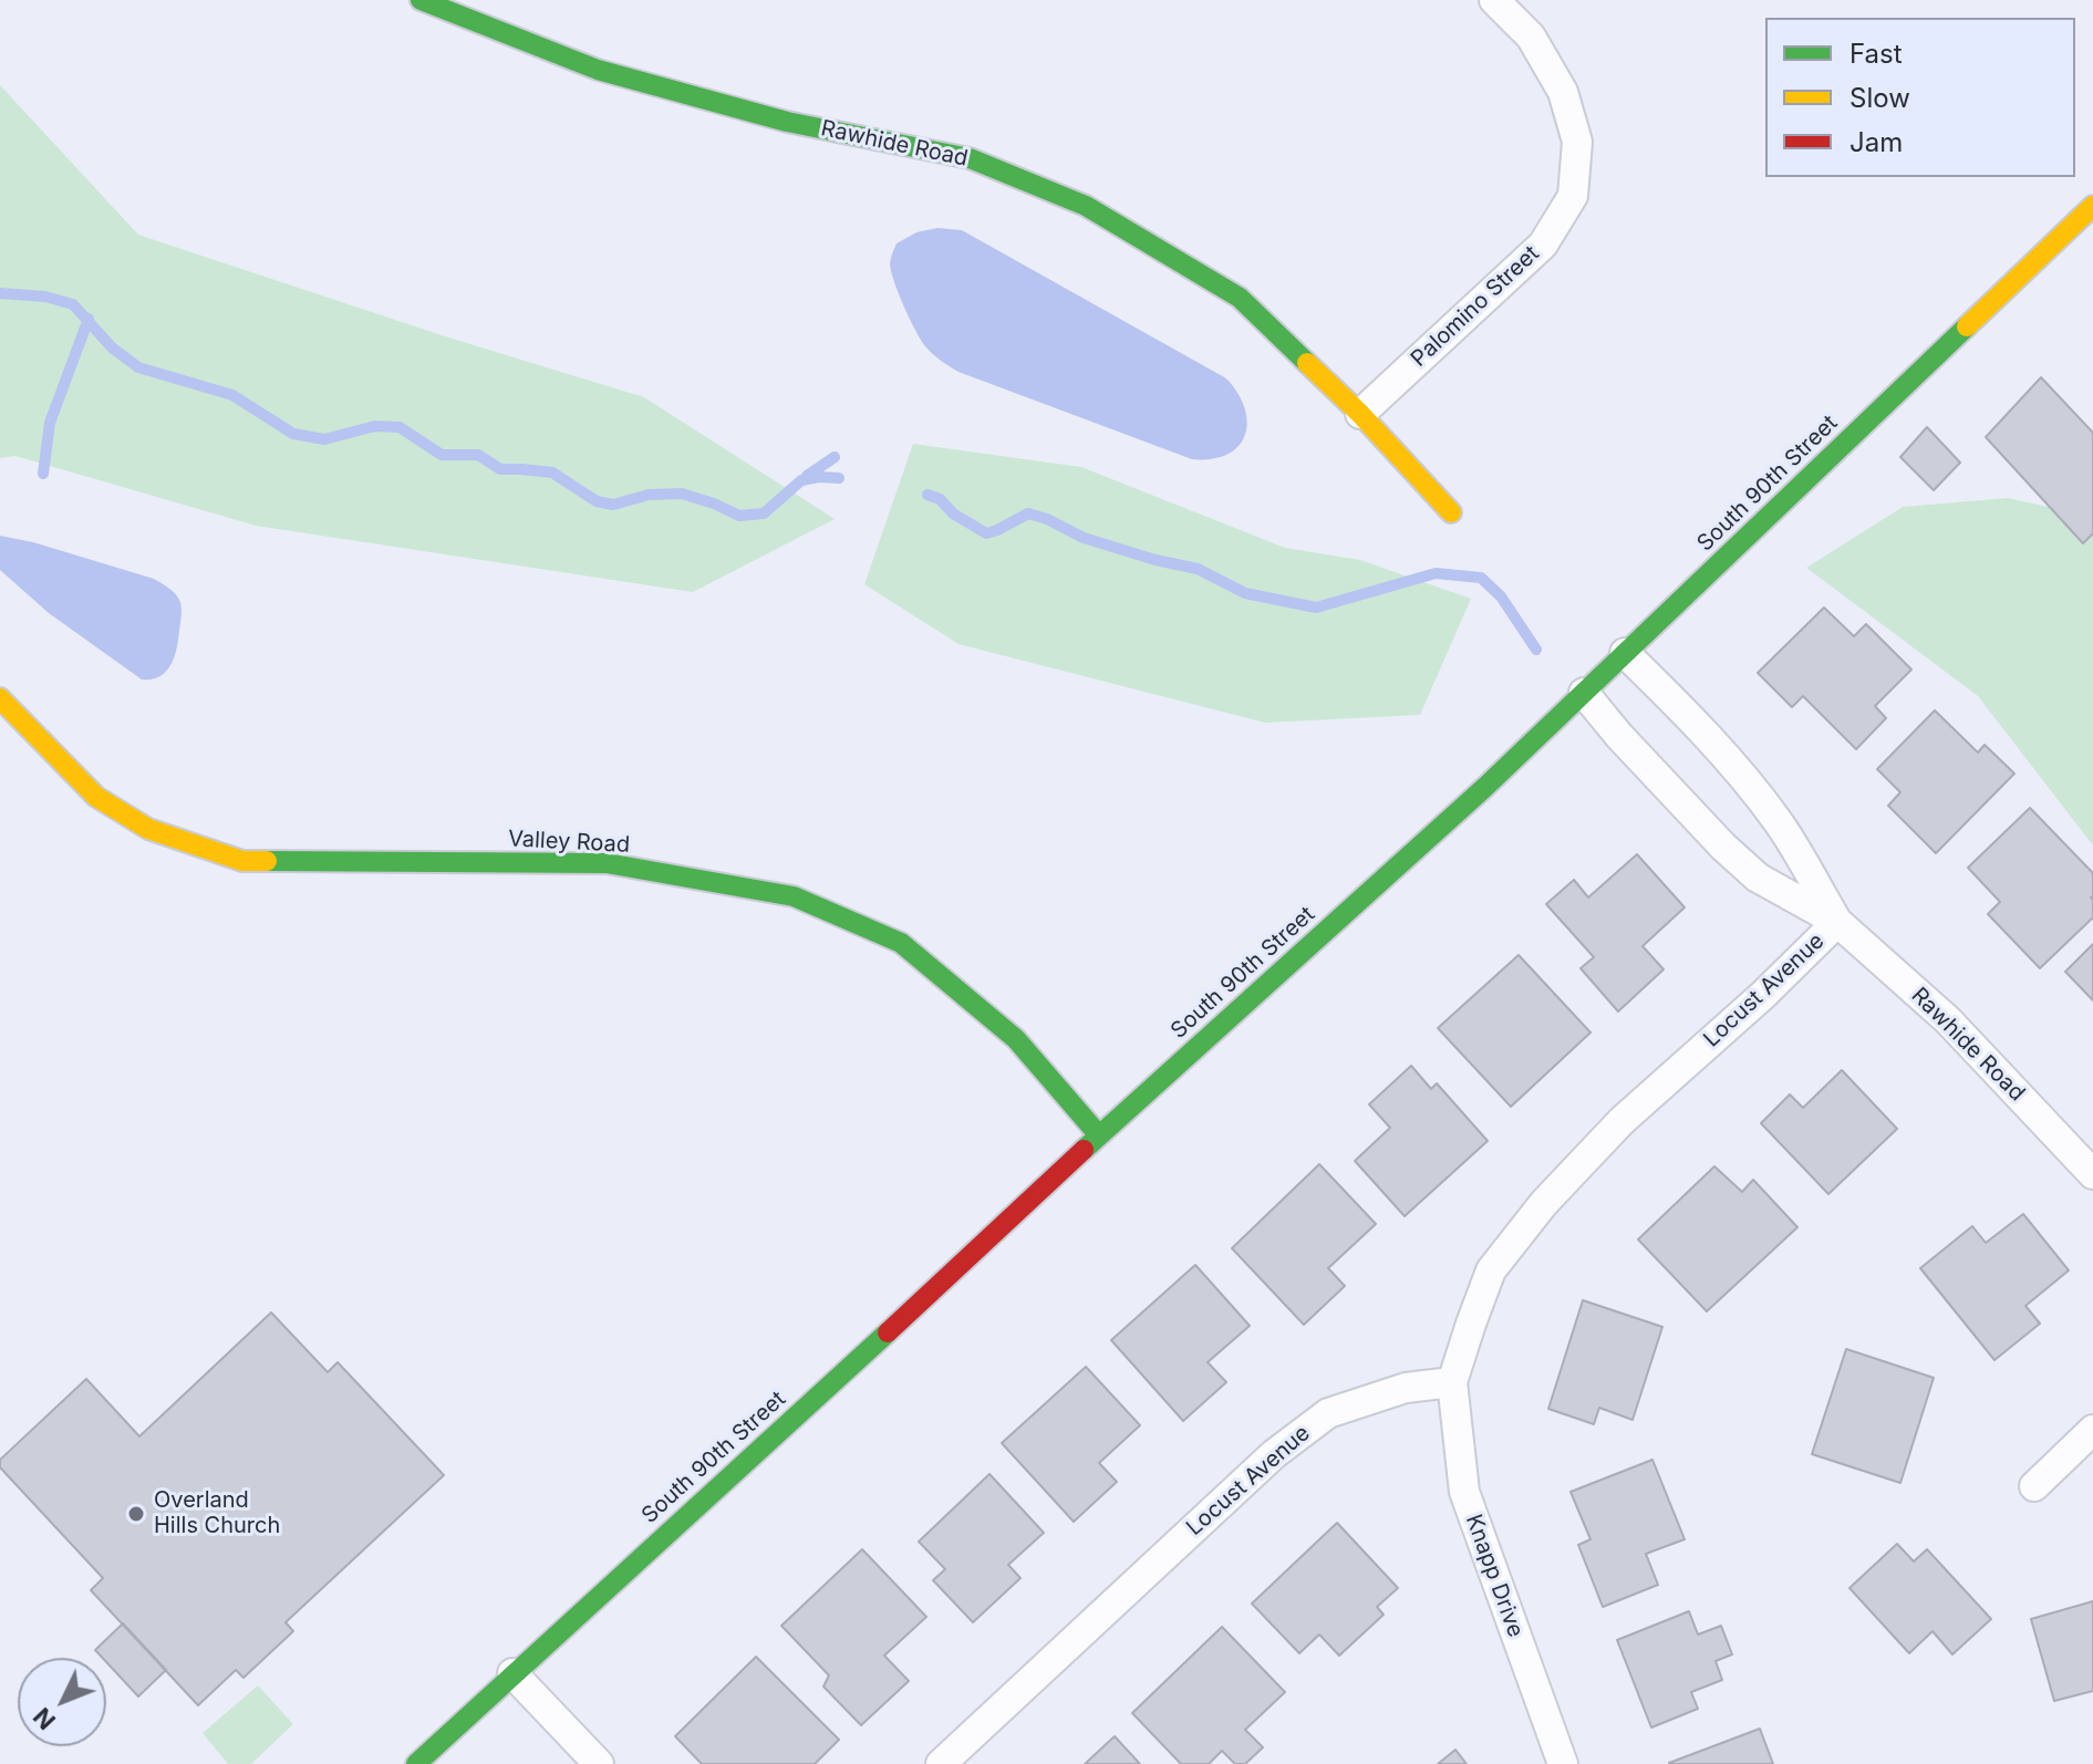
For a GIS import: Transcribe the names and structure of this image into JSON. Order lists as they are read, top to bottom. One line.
{"streets":{"street":["Rawhide Road","Palomino Street","South 90th Street","Valley Road","Locust Avenue","Knapp Drive"]},"crossings":[["Rawhide Road","Palomino Street"],["Rawhide Road","South 90th Street"],["Rawhide Road","Locust Avenue"],["South 90th Street","Valley Road"],["Locust Avenue","Knapp Drive"]],"places":["Overland Hills Church"],"legend":["Fast","Slow","Jam"],"north":"bottom left"}
